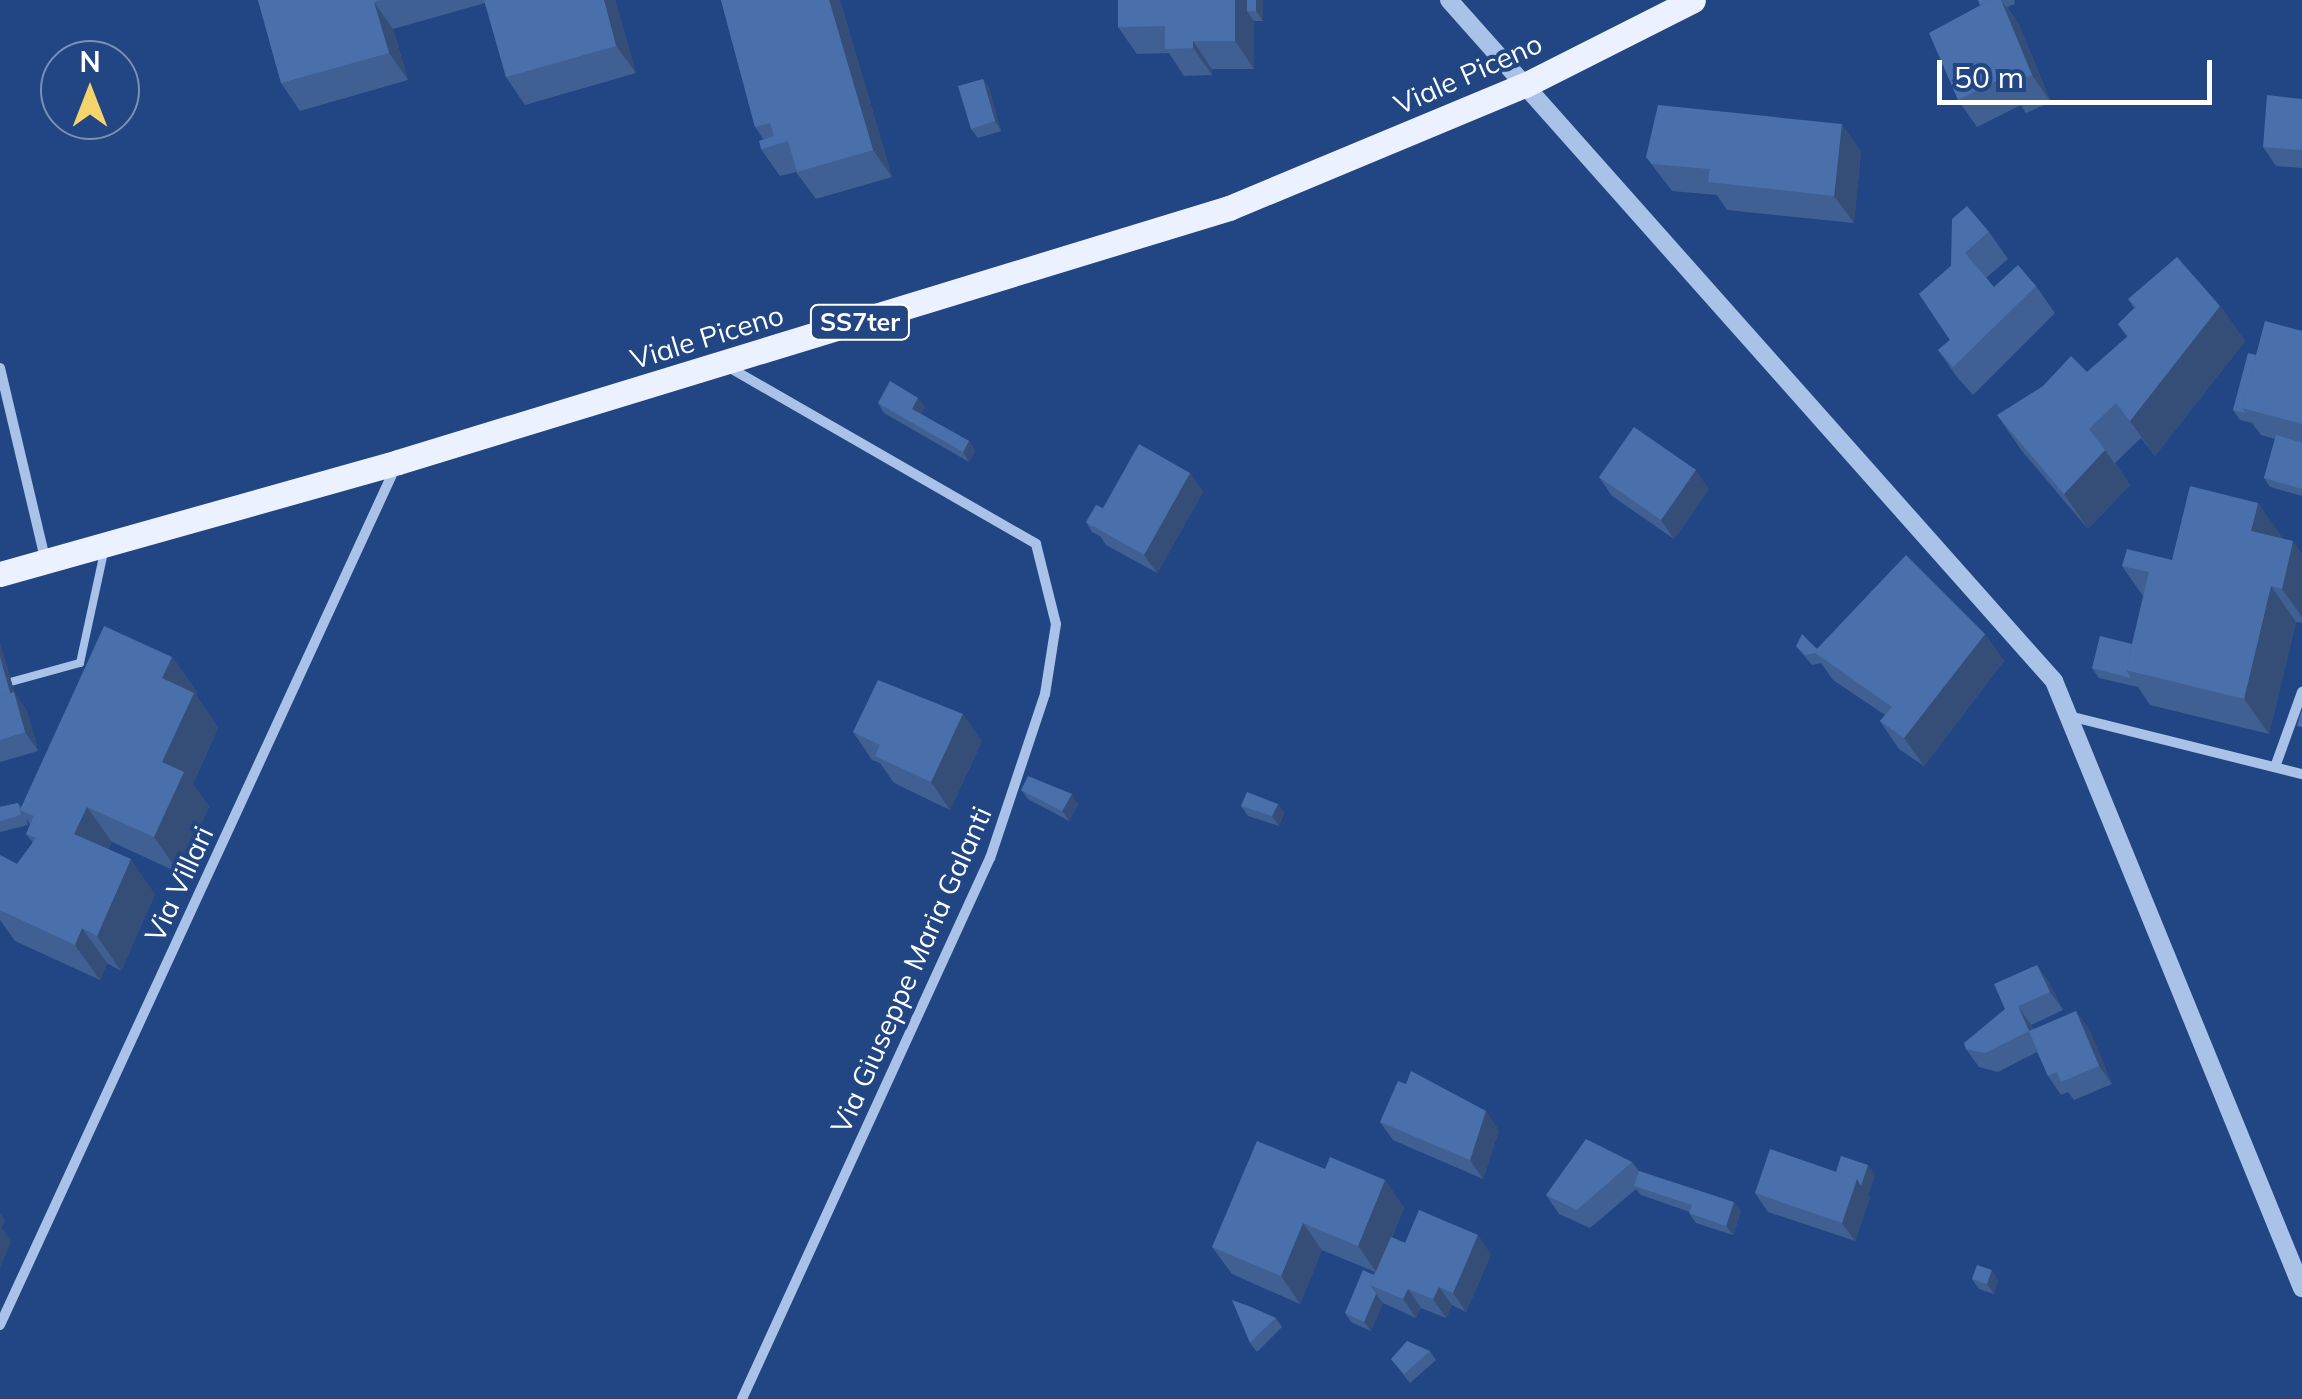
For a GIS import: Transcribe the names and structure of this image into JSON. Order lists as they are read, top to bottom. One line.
{"streets":{"main road":["Viale Piceno","SS7ter"],"street":["Via Villari","Via Giuseppe Maria Galanti"]},"crossings":[["Viale Piceno","Via Villari"],["Viale Piceno","Via Giuseppe Maria Galanti"]],"scale_bar":"50 m","north":"top"}
